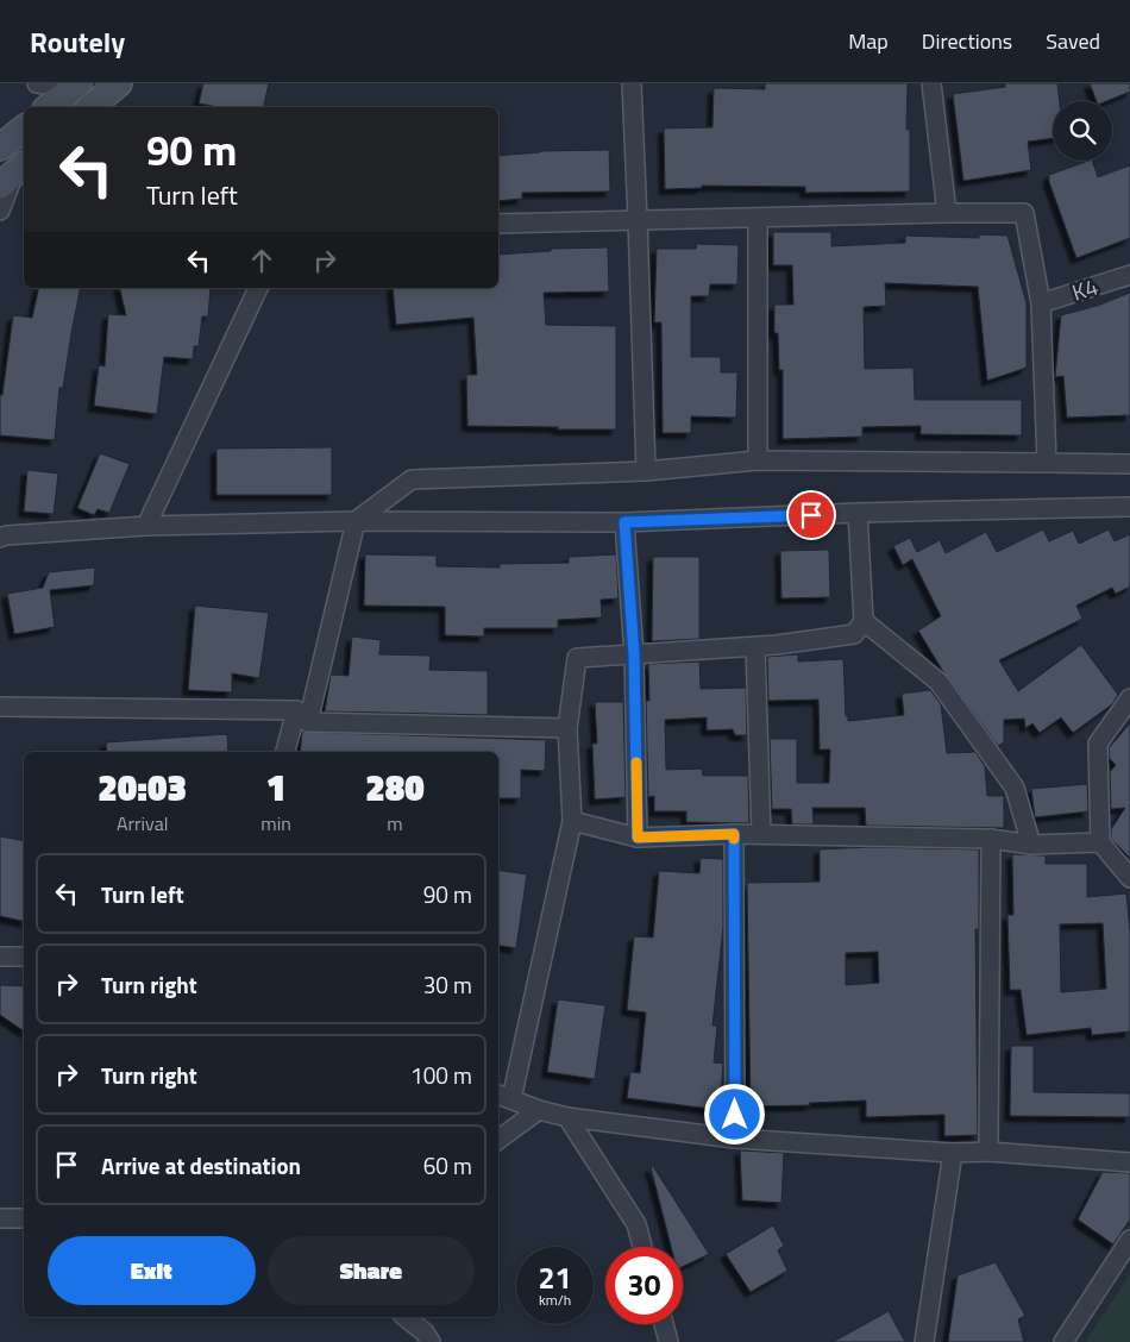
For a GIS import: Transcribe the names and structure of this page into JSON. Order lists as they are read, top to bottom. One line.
{"streets":{"street":["K4"]},"page":{"header":"Routely","nav":["Map","Directions","Saved"],"turn":["90 m","Turn left"],"eta":["20:03","Arrival","1","min","280","m"],"list":[{"name":"Turn left","value":"90 m"},{"name":"Turn right","value":"30 m"},{"name":"Turn right","value":"100 m"},{"name":"Arrive at destination","value":"60 m"}],"buttons":["Exit","Share"],"speed":"21 km/h","limit":"30"}}
